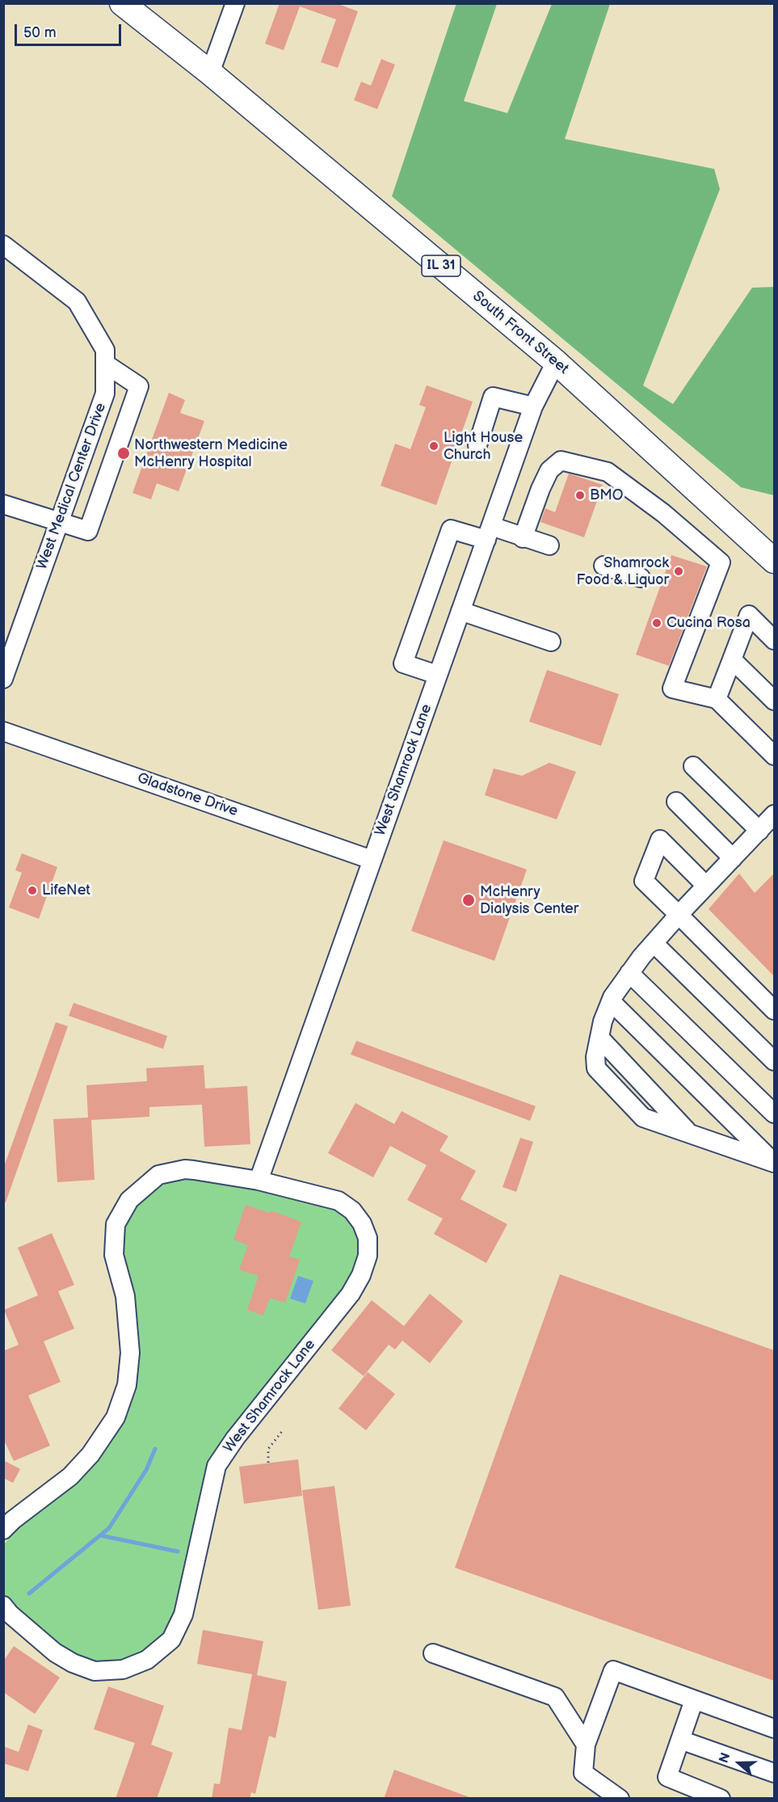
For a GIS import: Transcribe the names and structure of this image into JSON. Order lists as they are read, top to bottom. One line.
{"streets":{"main road":["IL 31","South Front Street"],"street":["West Medical Center Drive","West Shamrock Lane","Gladstone Drive"]},"crossings":[["South Front Street","West Shamrock Lane"],["West Shamrock Lane","Gladstone Drive"]],"places":["Light House Church","Northwestern Medicine McHenry Hospital","BMO","Shamrock Food & Liquor","Cucina Rosa","LifeNet","McHenry Dialysis Center"],"scale_bar":"50 m","north":"left"}
